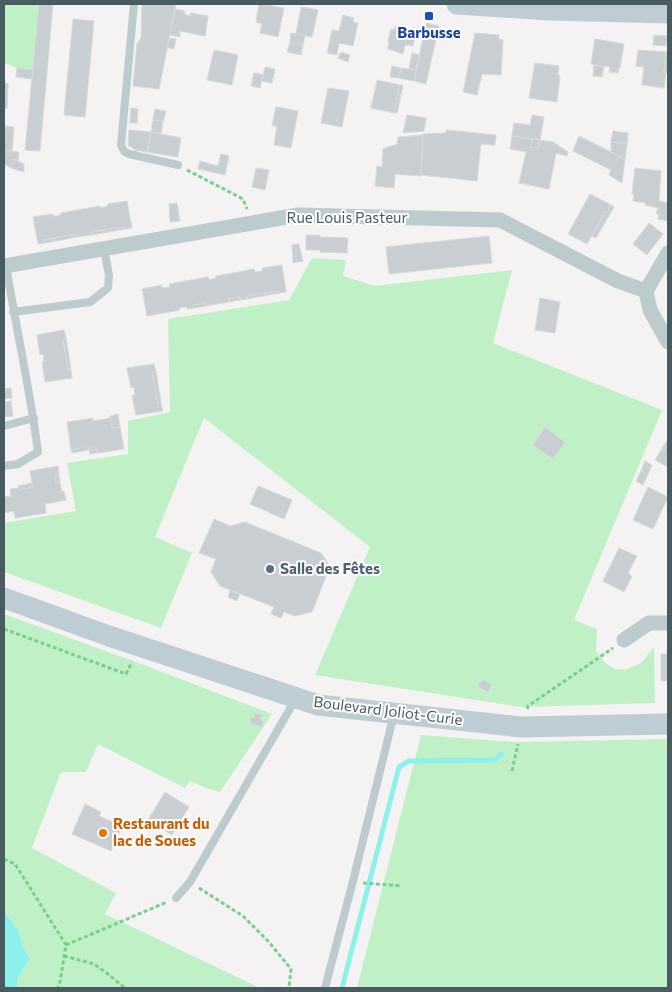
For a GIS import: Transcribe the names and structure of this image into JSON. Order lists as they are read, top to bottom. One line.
{"streets":{"main road":["Boulevard Joliot-Curie"],"street":["Rue Louis Pasteur"]},"places":{"transit":["Barbusse"],"other":["Salle des Fêtes","Restaurant du lac de Soues"]}}
